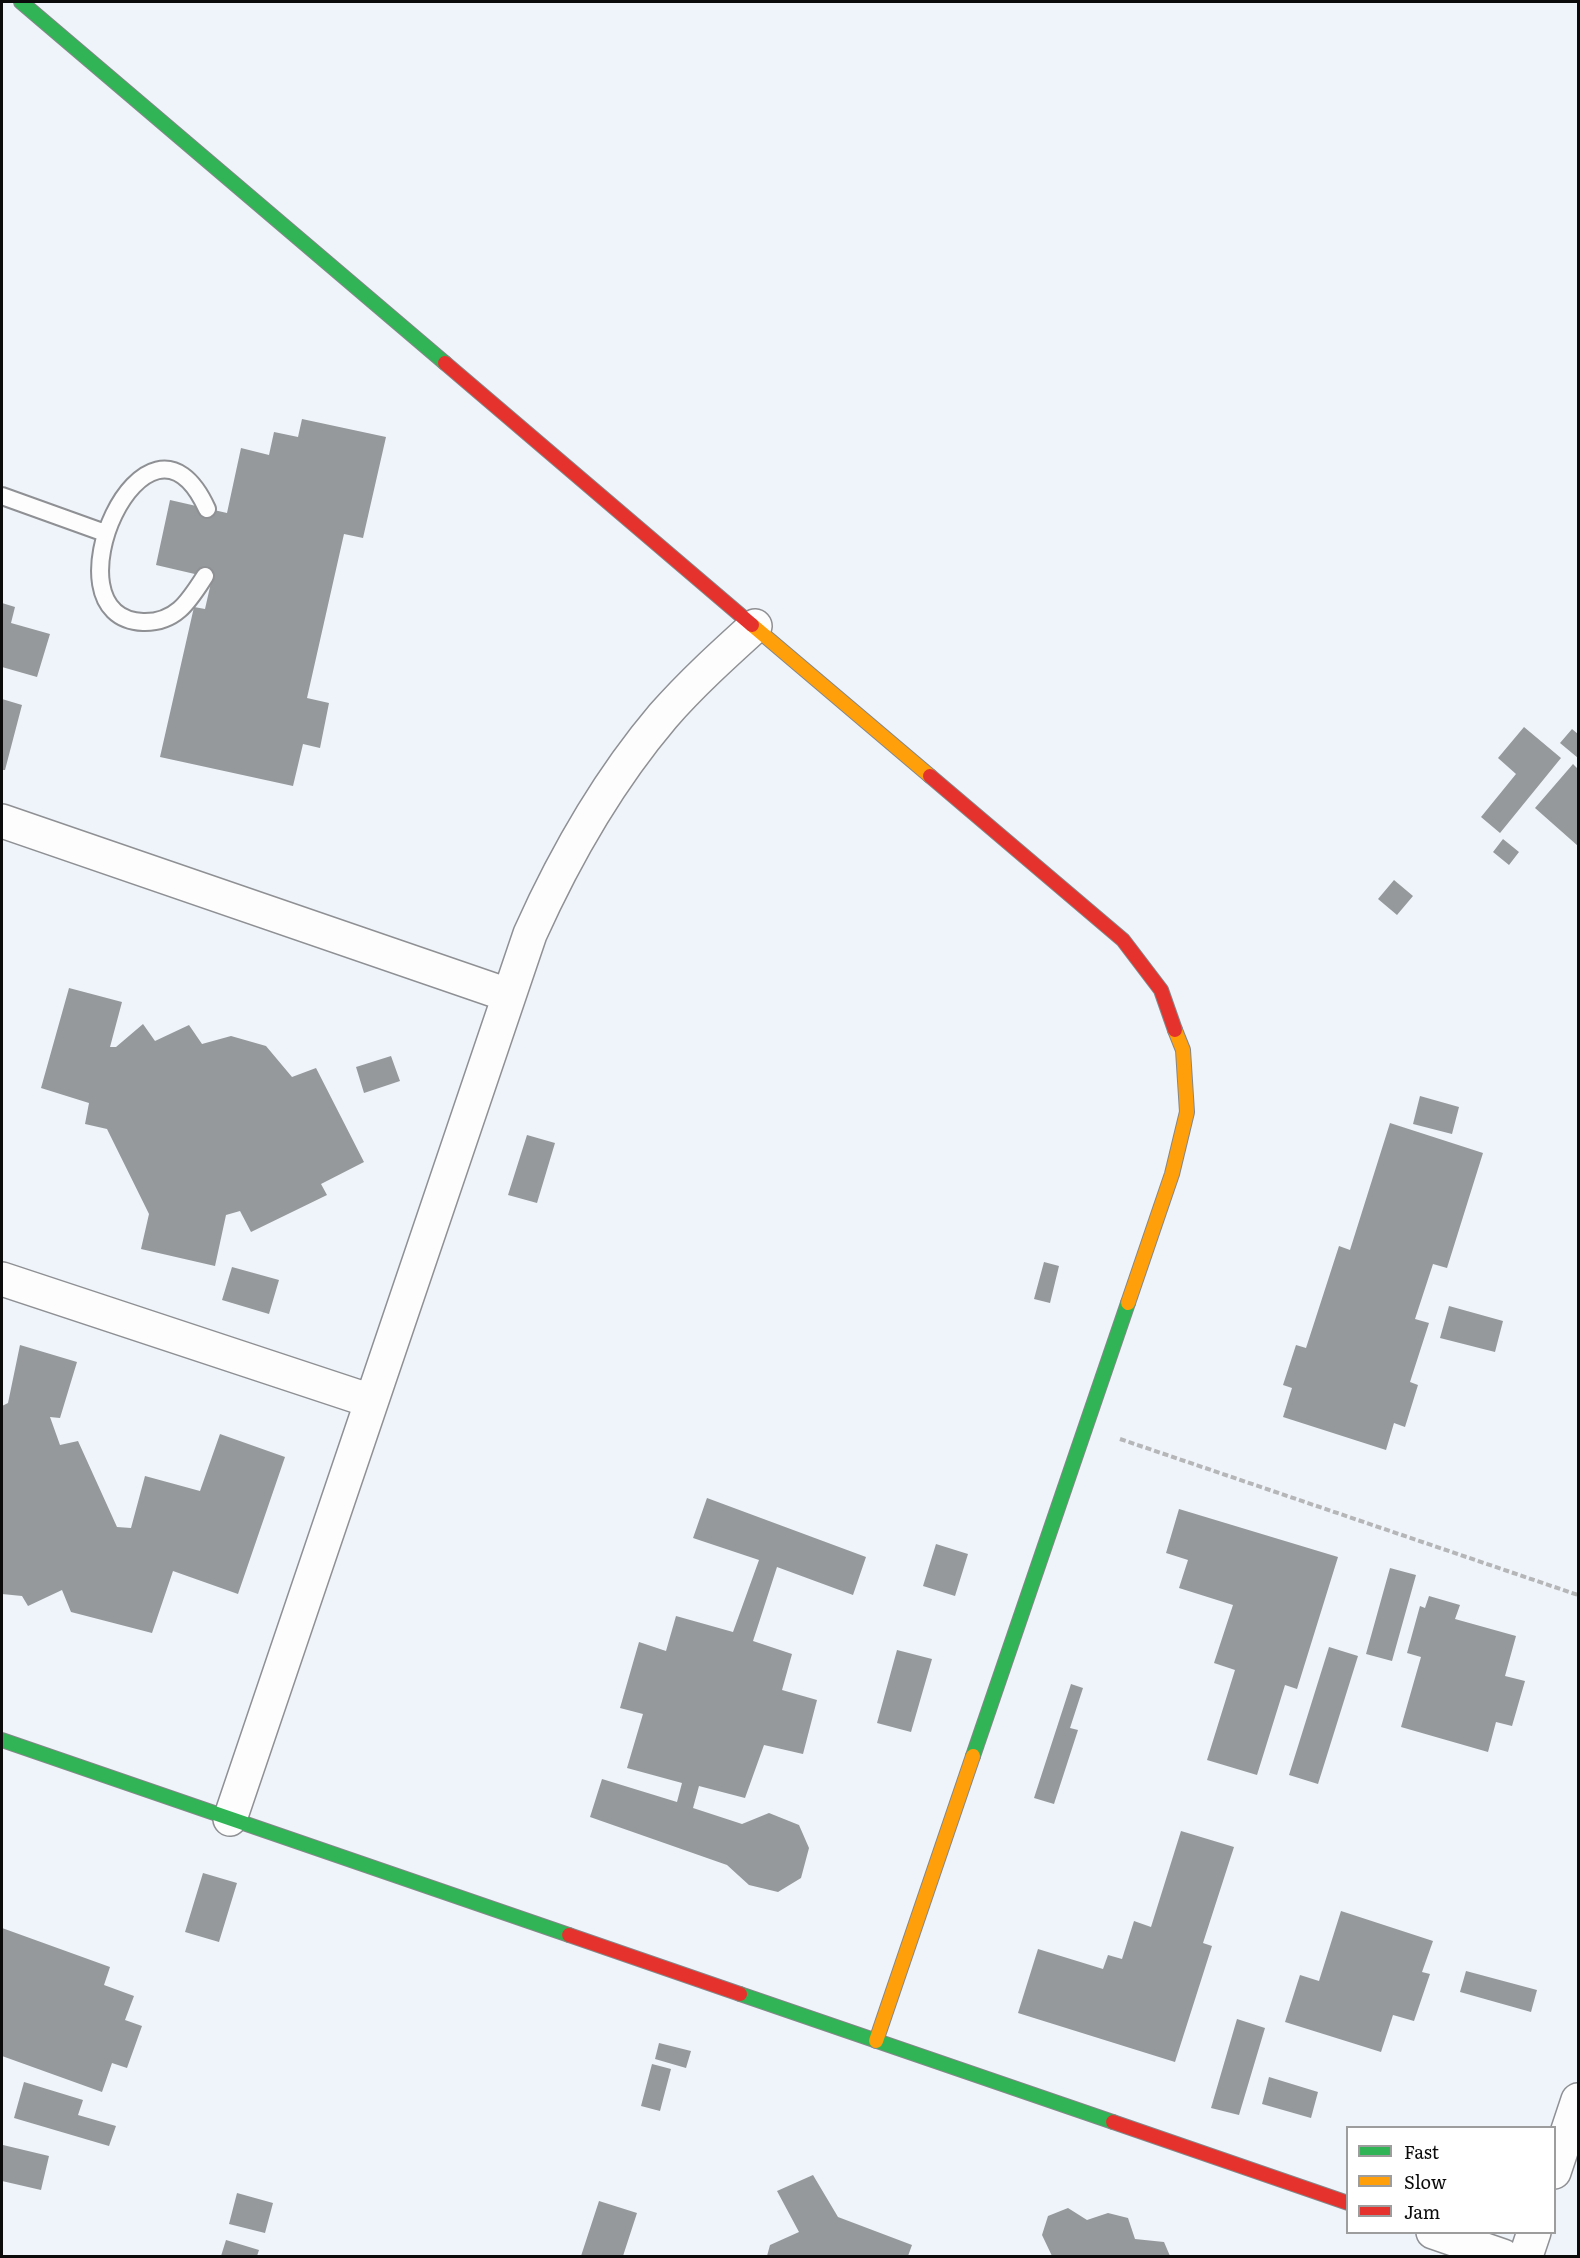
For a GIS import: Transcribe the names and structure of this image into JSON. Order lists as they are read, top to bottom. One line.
{"legend":["Fast","Slow","Jam"]}
